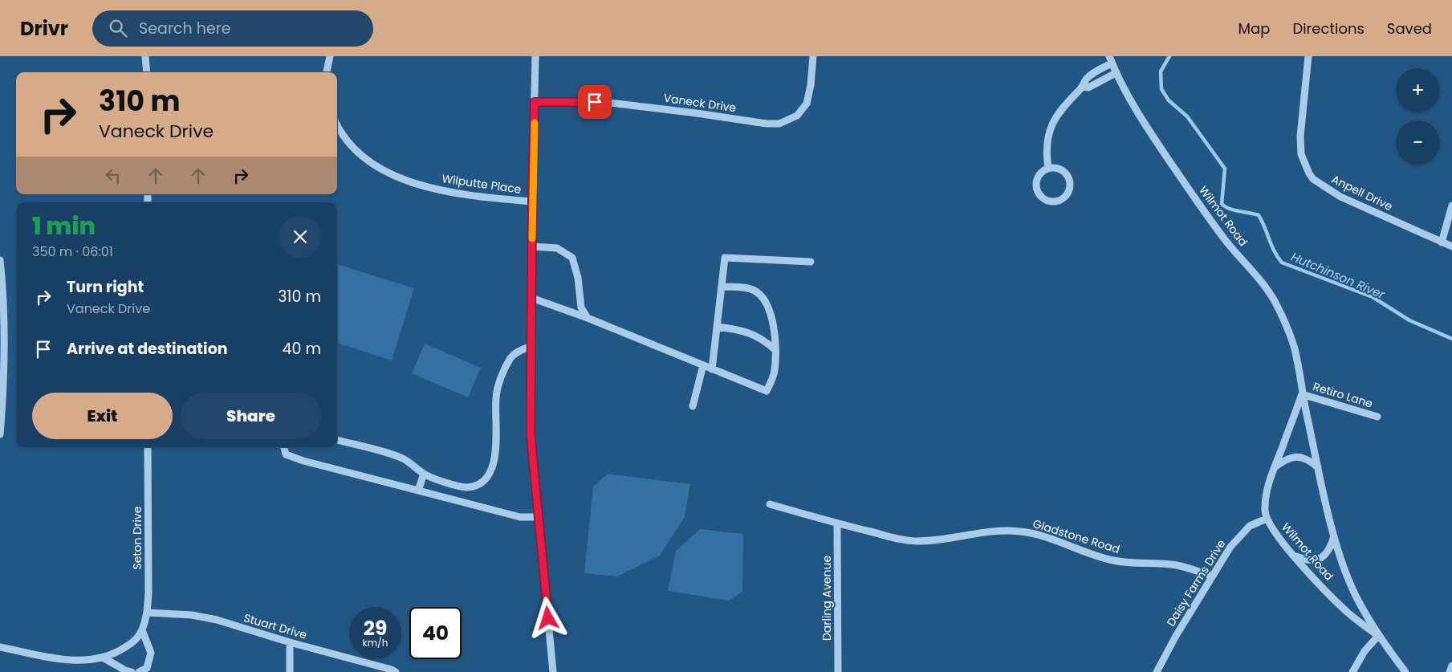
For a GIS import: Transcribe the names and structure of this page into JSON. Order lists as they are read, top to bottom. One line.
{"streets":{"street":["Vaneck Drive","Wilputte Place","Anpell Drive","Wilmot Road","Retiro Lane","Gladstone Road","Seton Drive","Daisy Farms Drive","Darling Avenue","Stuart Drive"]},"crossings":[["Wilmot Road","Retiro Lane"],["Wilmot Road","Daisy Farms Drive"],["Gladstone Road","Daisy Farms Drive"],["Gladstone Road","Darling Avenue"],["Seton Drive","Stuart Drive"]],"water":["Hutchinson River"],"page":{"header":"Drivr","search":"Search here","nav":["Map","Directions","Saved"],"map_buttons":["+","−"],"turn":["310 m","Vaneck Drive"],"heading":["1 min","350 m · 06:01"],"list":[{"name":"Turn right","note":"Vaneck Drive","value":"310 m"},{"name":"Arrive at destination","value":"40 m"}],"buttons":["Exit","Share"],"speed":"29 km/h","limit":"40"}}
